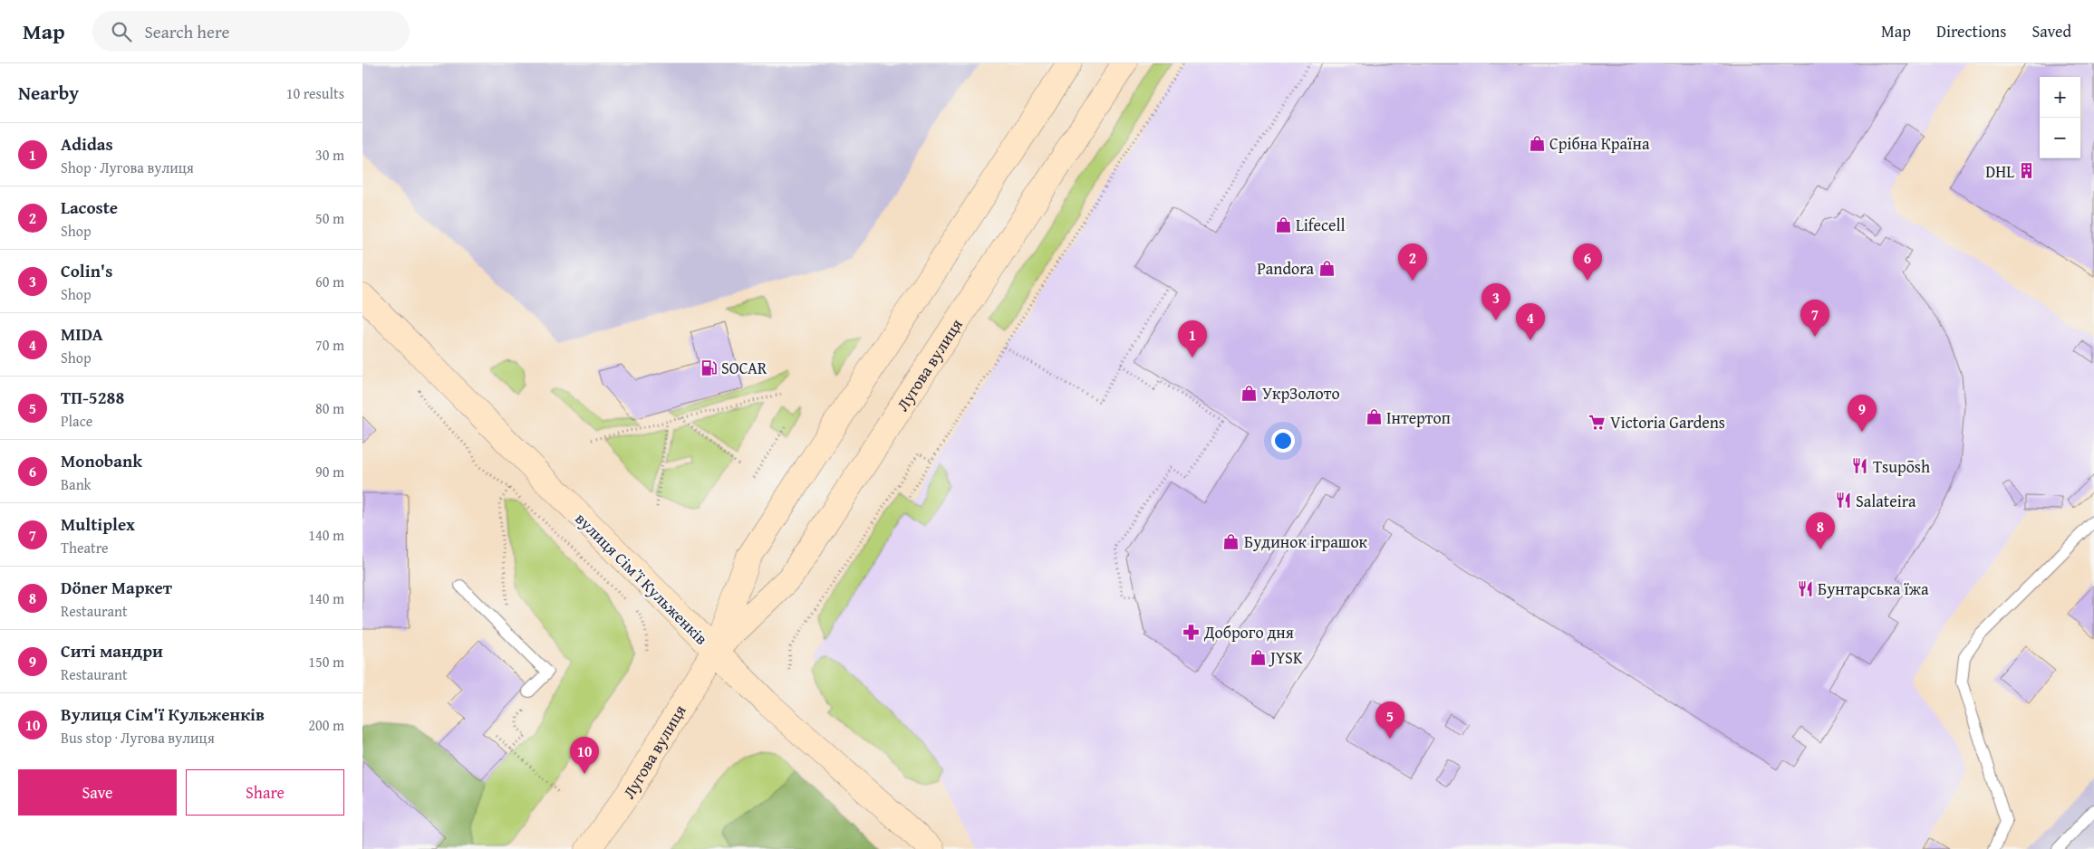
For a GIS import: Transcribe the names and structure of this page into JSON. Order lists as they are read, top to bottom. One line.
{"streets":{"main road":["Лугова вулиця","вулиця Сімʼї Кульженків"]},"crossings":[["Лугова вулиця","вулиця Сімʼї Кульженків"]],"places":{"shop":["Срібна Країна","Lifecell","Pandora","УкрЗолото","Інтертоп","Будинок іграшок","JYSK"],"building":["DHL"],"fuel station":["SOCAR"],"supermarket":["Victoria Gardens"],"restaurant":["Tsupōsh","Salateira","Бунтарська їжа"],"pharmacy":["Доброго дня"]},"page":{"header":"Map","search":"Search here","nav":["Map","Directions","Saved"],"heading":["Nearby","10 results"],"map_buttons":["+","−"],"list":[{"mark":"1","name":"Adidas","note":"Shop · Лугова вулиця","value":"30 m"},{"mark":"2","name":"Lacoste","note":"Shop","value":"50 m"},{"mark":"3","name":"Colin's","note":"Shop","value":"60 m"},{"mark":"4","name":"MIDA","note":"Shop","value":"70 m"},{"mark":"5","name":"ТП-5288","note":"Place","value":"80 m"},{"mark":"6","name":"Monobank","note":"Bank","value":"90 m"},{"mark":"7","name":"Multiplex","note":"Theatre","value":"140 m"},{"mark":"8","name":"Döner Маркет","note":"Restaurant","value":"140 m"},{"mark":"9","name":"Ситі мандри","note":"Restaurant","value":"150 m"},{"mark":"10","name":"Вулиця Сім'ї Кульженків","note":"Bus stop · Лугова вулиця","value":"200 m"}],"pins":["2","6","3","7","4","1","9","8","5","10"],"buttons":["Save","Share"]}}
